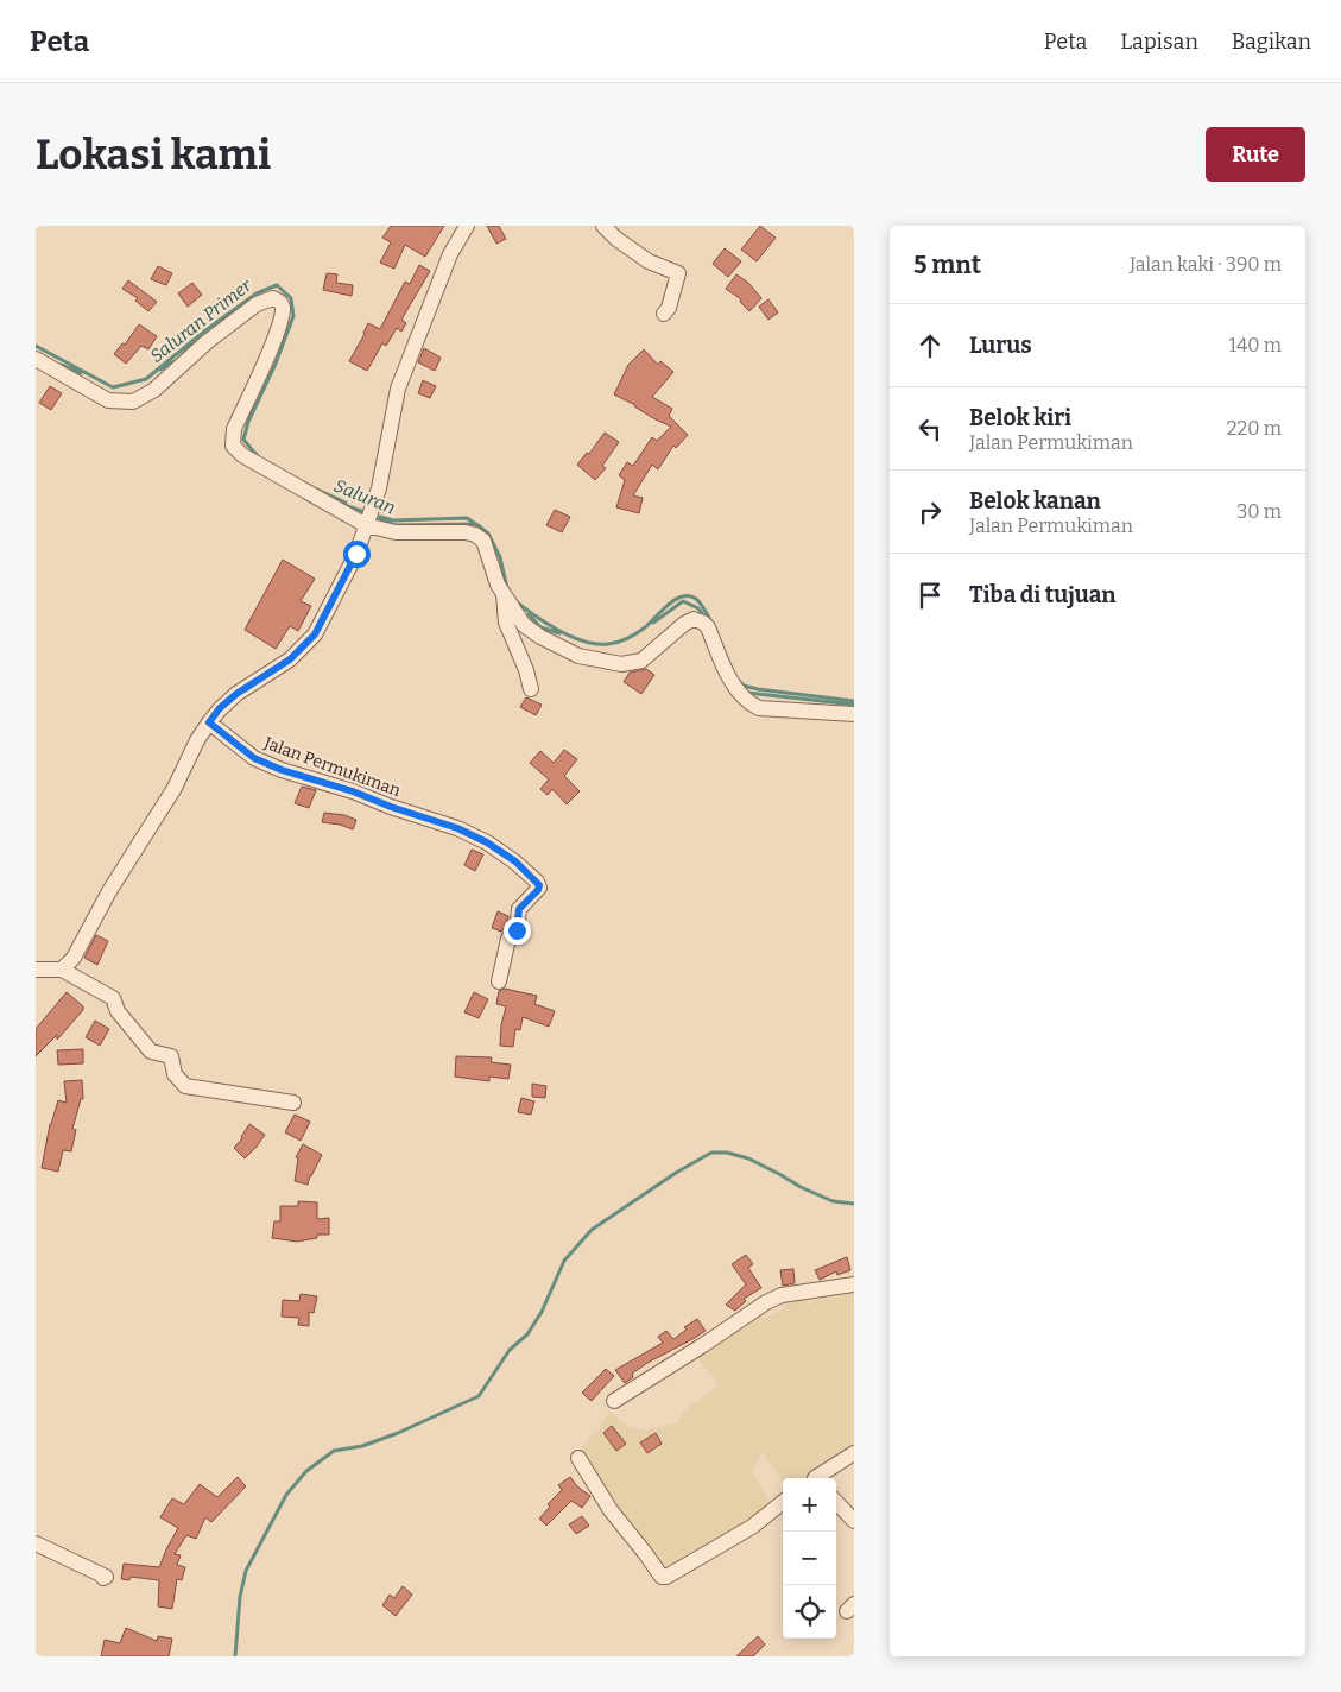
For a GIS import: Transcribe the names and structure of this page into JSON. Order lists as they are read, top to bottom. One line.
{"streets":{"street":["Jalan Permukiman"]},"water":["Saluran Primer","Saluran"],"page":{"header":"Peta","nav":["Peta","Lapisan","Bagikan"],"buttons":"Rute","title":"Lokasi kami","heading":["5 mnt","Jalan kaki · 390 m"],"list":[["Lurus","140 m"],["Belok kiri","Jalan Permukiman","220 m"],["Belok kanan","Jalan Permukiman","30 m"],"Tiba di tujuan"],"map_buttons":["+","−"]}}
